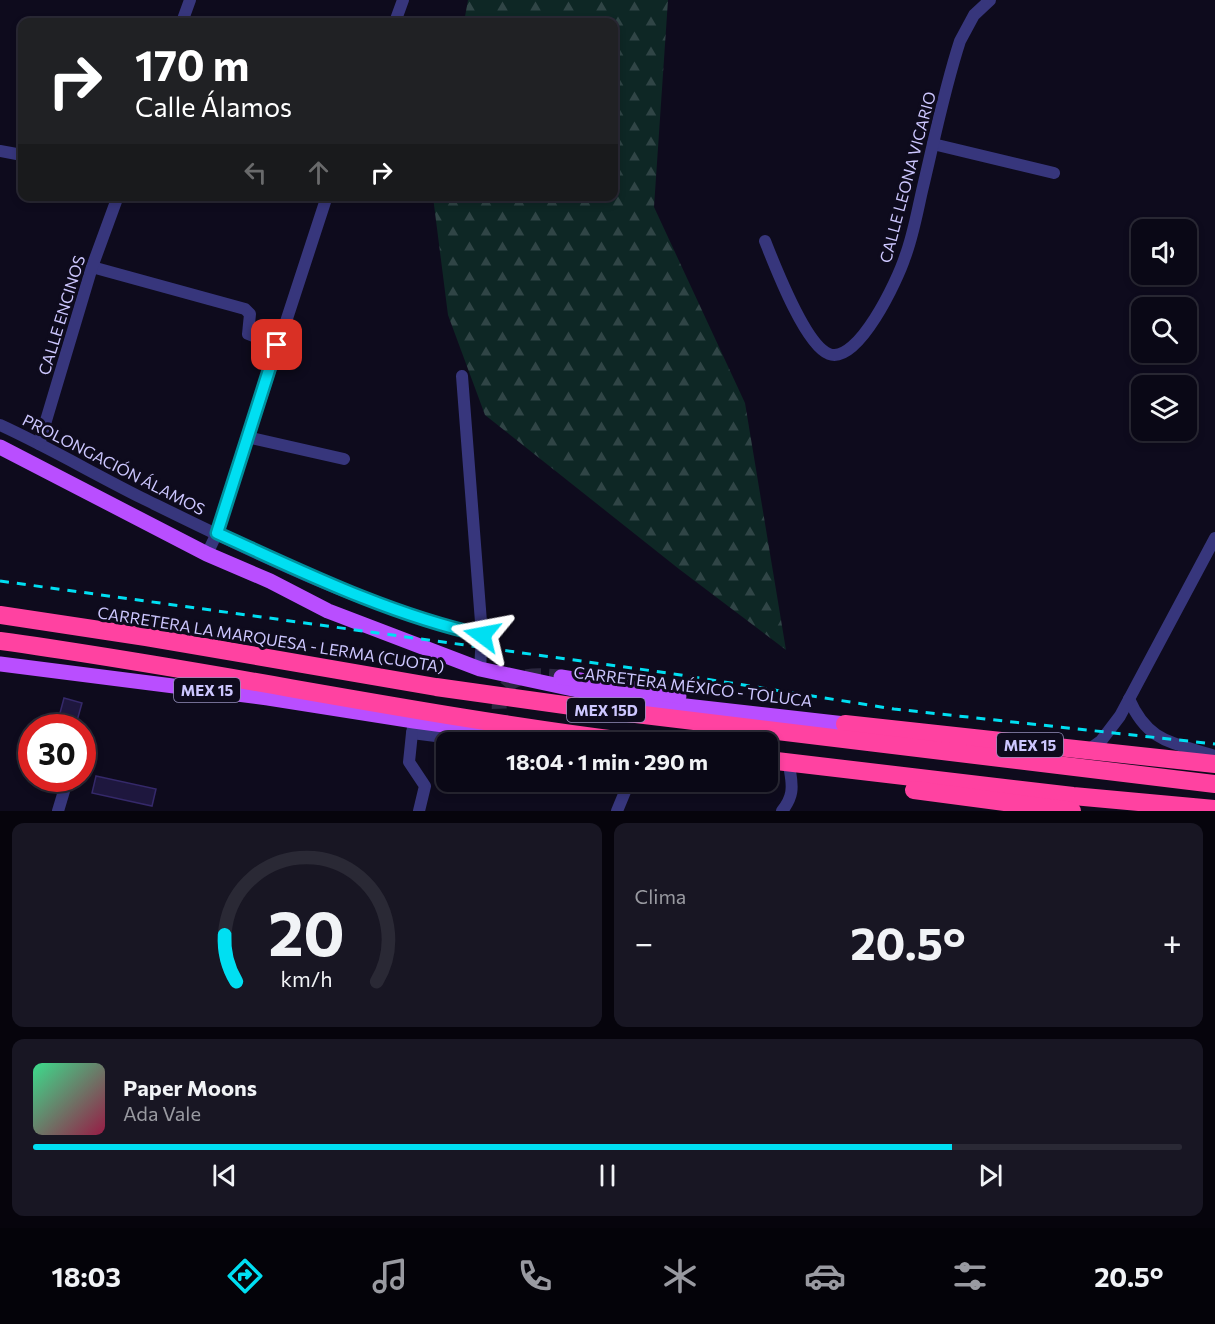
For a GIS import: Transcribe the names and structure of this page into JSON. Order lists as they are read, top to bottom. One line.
{"streets":{"highway":["CARRETERA LA MARQUESA - LERMA (CUOTA)","CARRETERA MÉXICO - TOLUCA","MEX 15","MEX 15D"],"street":["CALLE LEONA VICARIO","CALLE ENCINOS","PROLONGACIÓN ÁLAMOS"]},"crossings":[["CALLE ENCINOS","PROLONGACIÓN ÁLAMOS"]],"page":{"turn":["170 m","Calle Álamos"],"limit":"30","trip":"18:04 · 1 min · 290 m","tile":"Clima","heat":["−","20.5°","+"],"song":["Paper Moons","Ada Vale"],"tabs":["18:03","20.5°"],"gauge":["20","km/h"]}}
